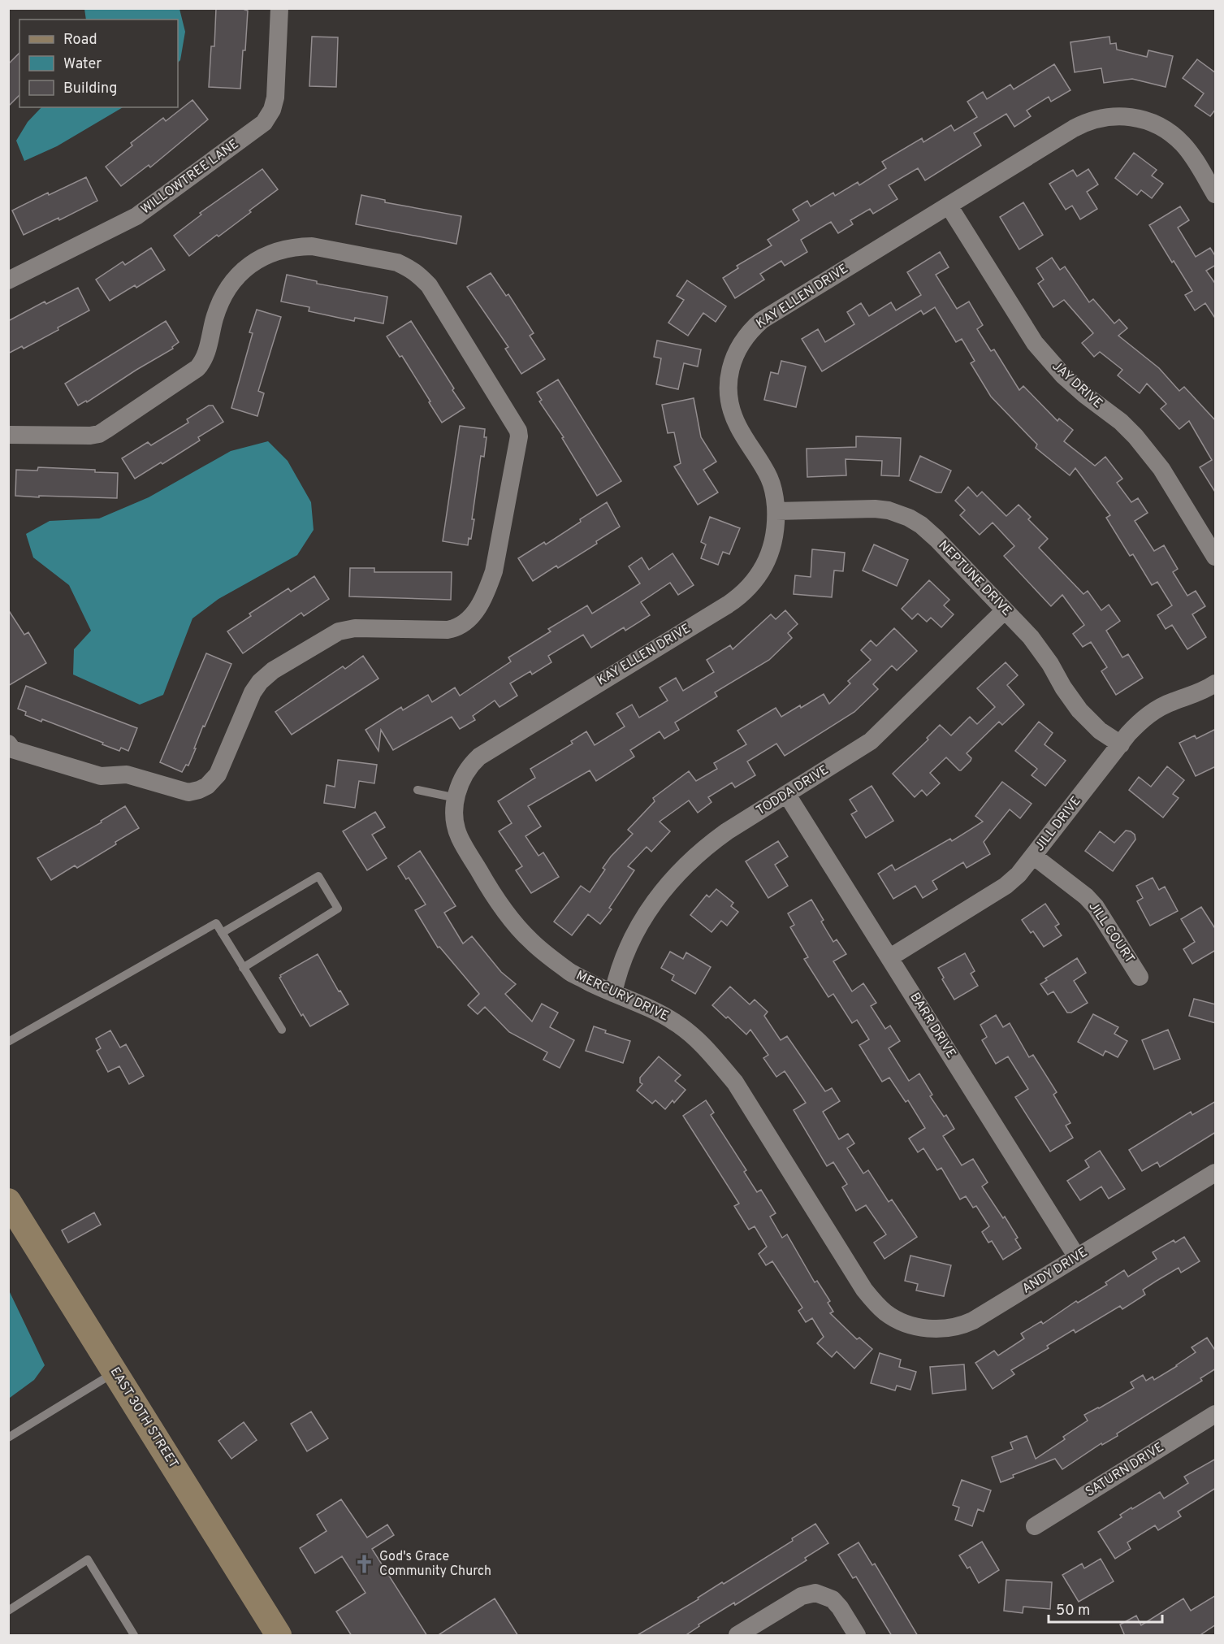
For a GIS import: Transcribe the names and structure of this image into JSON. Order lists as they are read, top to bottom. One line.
{"streets":{"main road":["EAST 30TH STREET"],"street":["WILLOWTREE LANE","KAY ELLEN DRIVE","JAY DRIVE","NEPTUNE DRIVE","TODDA DRIVE","JILL DRIVE","JILL COURT","MERCURY DRIVE","BARR DRIVE","ANDY DRIVE","SATURN DRIVE"]},"crossings":[["KAY ELLEN DRIVE","JAY DRIVE"],["KAY ELLEN DRIVE","NEPTUNE DRIVE"],["KAY ELLEN DRIVE","MERCURY DRIVE"],["NEPTUNE DRIVE","TODDA DRIVE"],["NEPTUNE DRIVE","JILL DRIVE"],["TODDA DRIVE","MERCURY DRIVE"],["TODDA DRIVE","BARR DRIVE"],["JILL DRIVE","JILL COURT"],["JILL DRIVE","BARR DRIVE"],["MERCURY DRIVE","ANDY DRIVE"],["BARR DRIVE","ANDY DRIVE"]],"places":{"church":["God's Grace Community Church"]},"legend":["Road","Water","Building"],"scale_bar":"50 m"}
